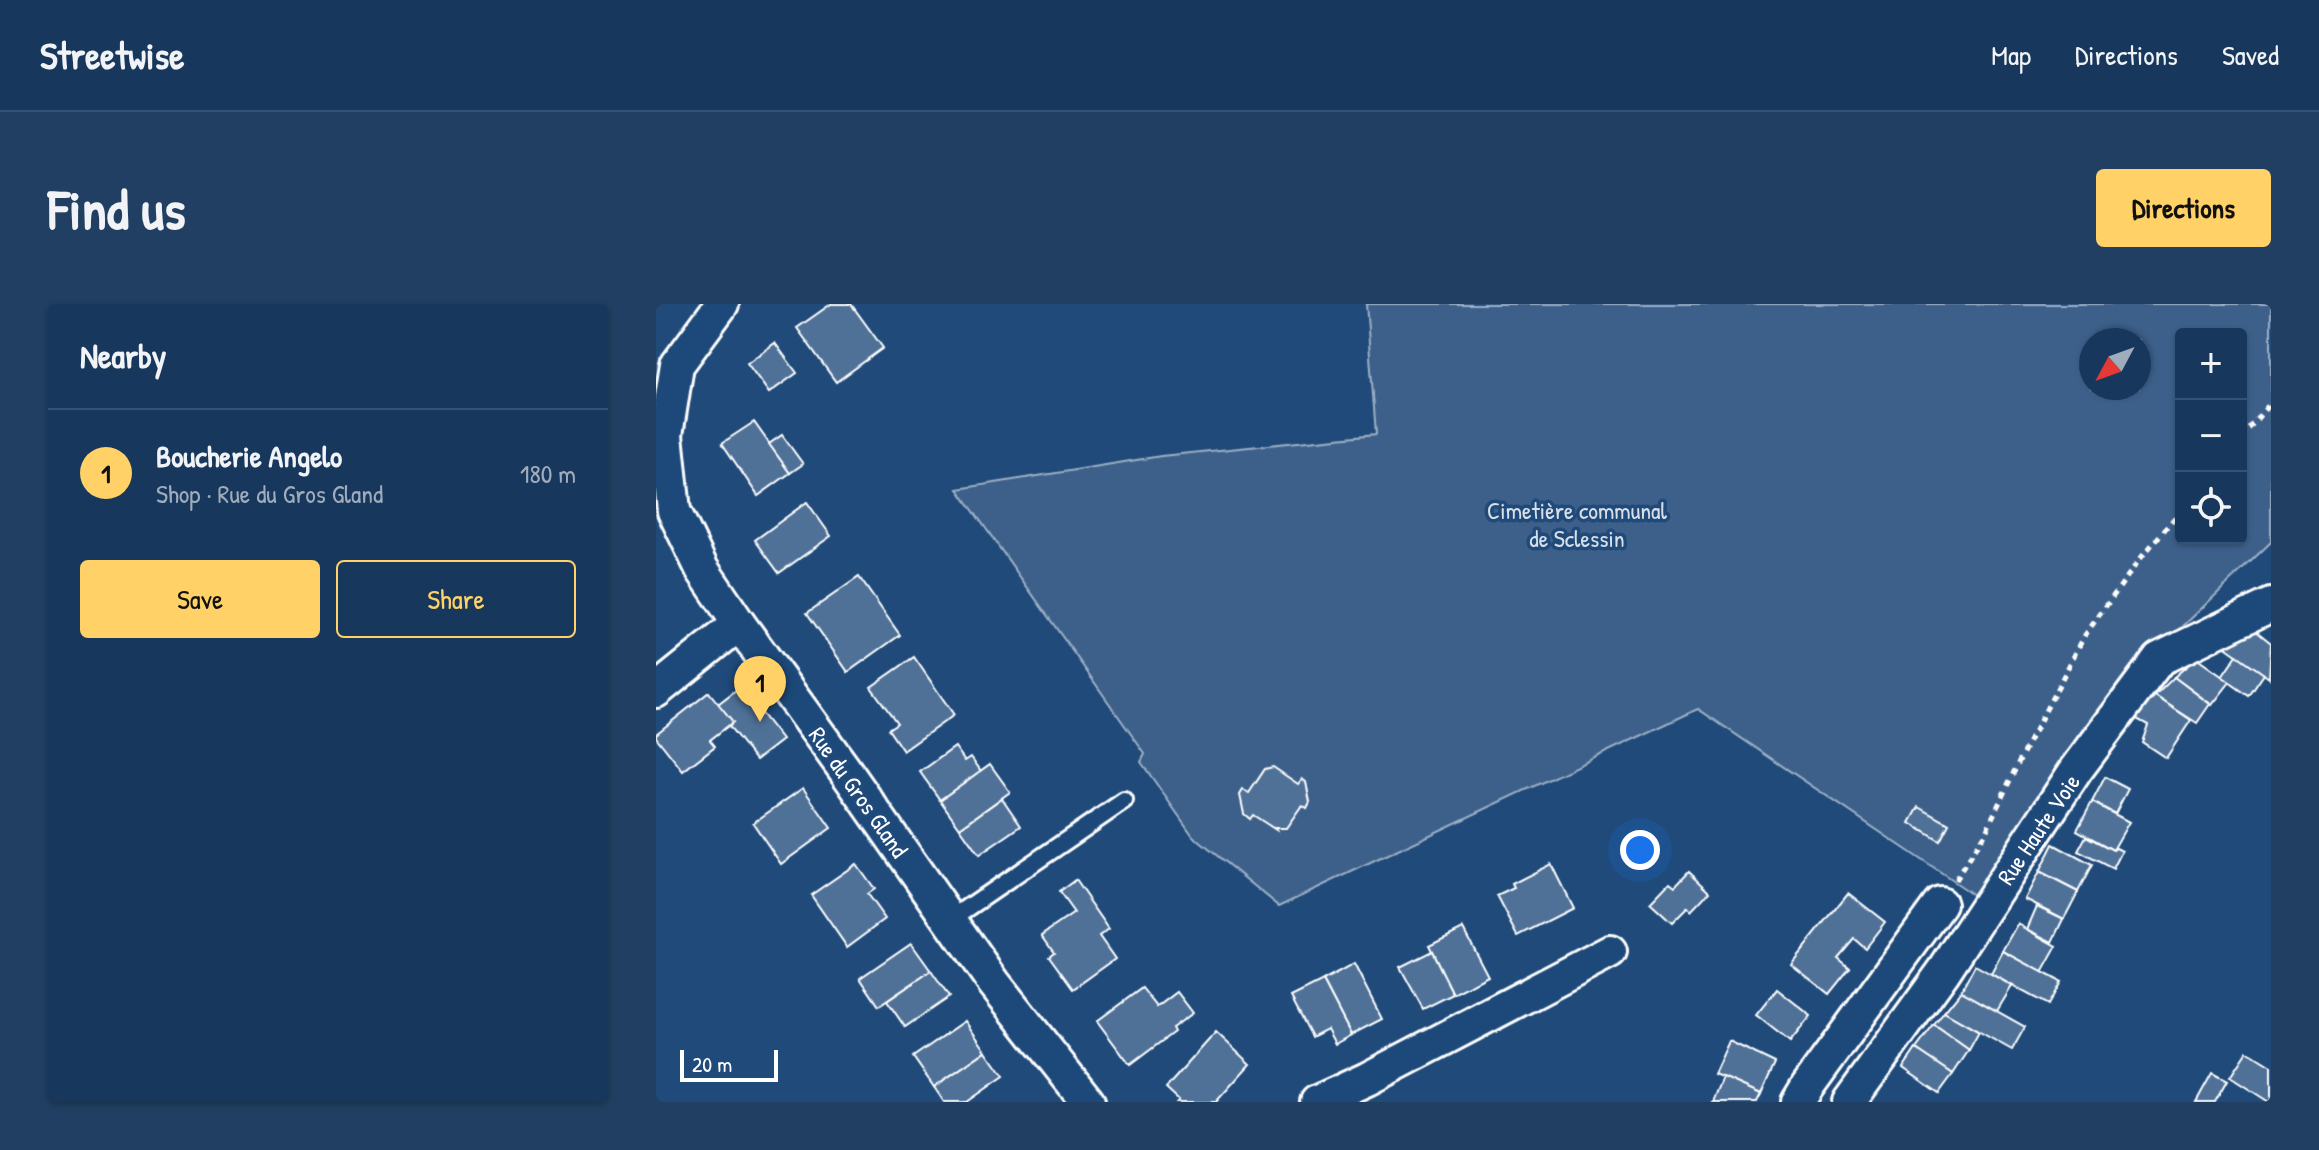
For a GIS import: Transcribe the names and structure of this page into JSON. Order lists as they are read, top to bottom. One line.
{"streets":{"street":["Rue du Gros Gland","Rue Haute Voie"]},"parks":["Cimetière communal de Sclessin"],"scale_bar":"20 m","north":"bottom left","page":{"header":"Streetwise","nav":["Map","Directions","Saved"],"buttons":["Directions",["Save","Share"]],"title":"Find us","heading":"Nearby","map_buttons":["+","−"],"list":[{"mark":"1","name":"Boucherie Angelo","note":"Shop · Rue du Gros Gland","value":"180 m"}],"pins":"1","scale":"20 m"}}
